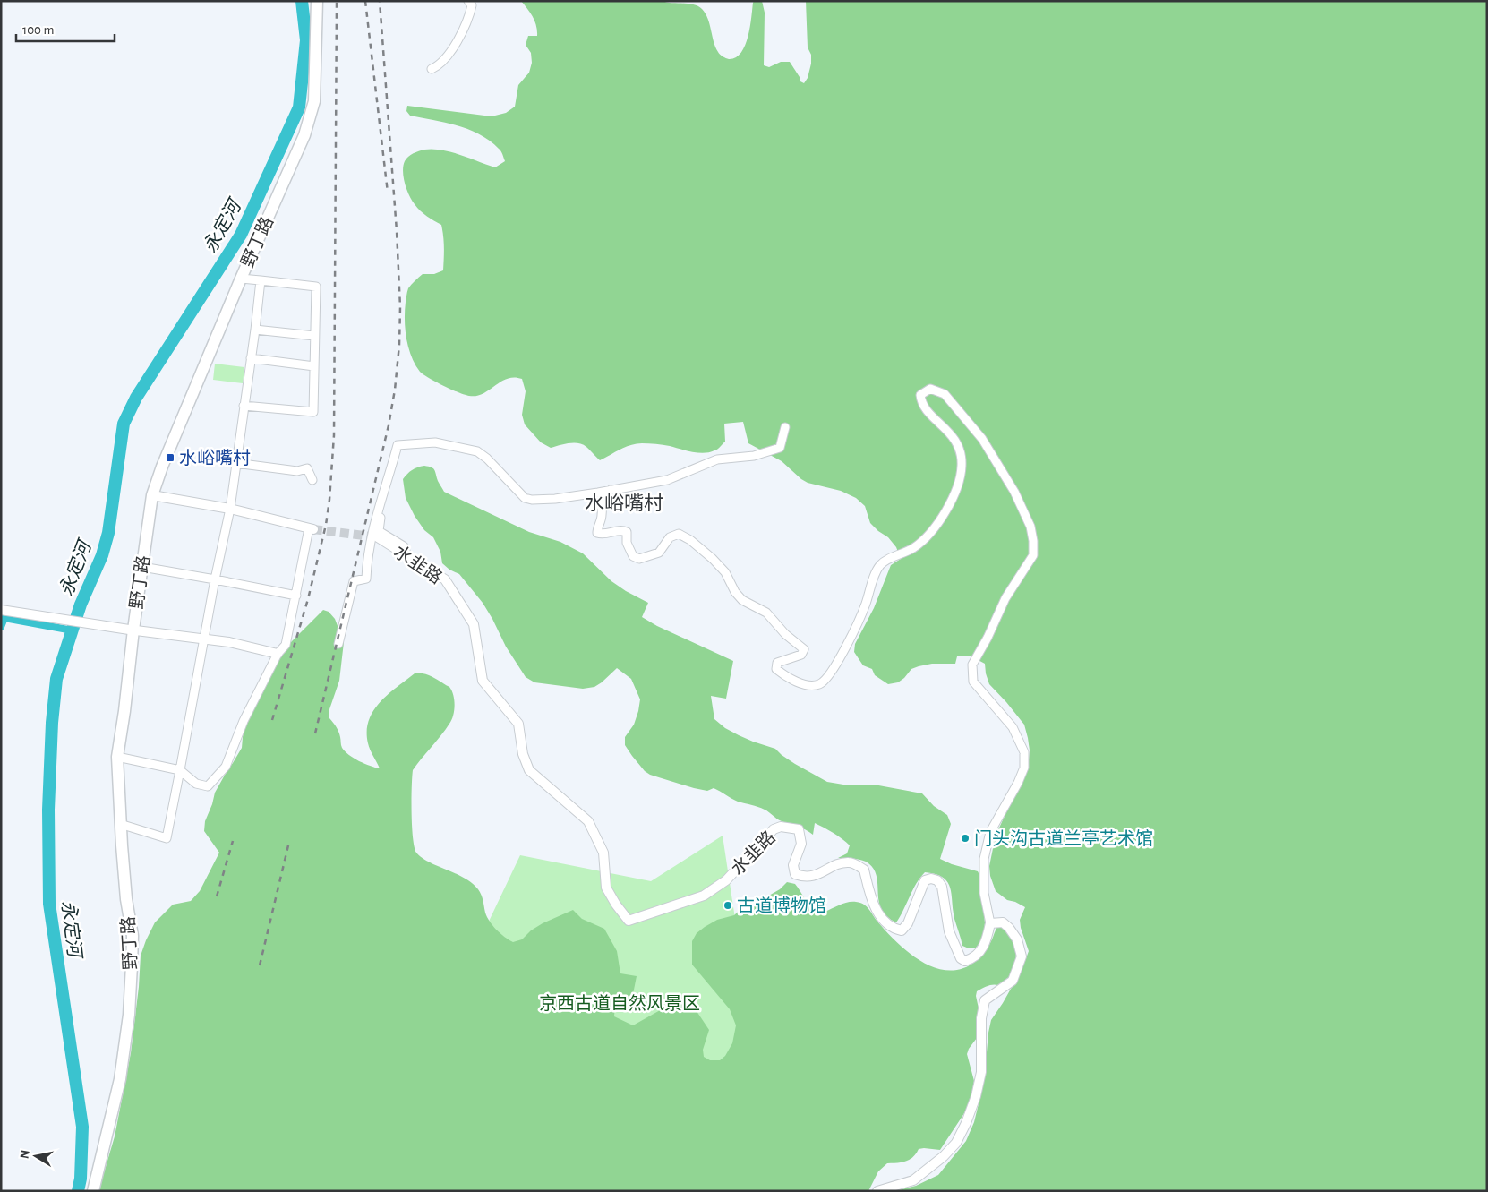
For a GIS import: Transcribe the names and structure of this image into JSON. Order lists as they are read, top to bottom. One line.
{"streets":{"main road":["野丁路"],"street":["水韭路"]},"districts":["水峪嘴村"],"water":["永定河"],"parks":["京西古道自然风景区"],"places":{"transit":["水峪嘴村"],"other":["门头沟古道兰亭艺术馆","古道博物馆"]},"scale_bar":"100 m","north":"left"}
